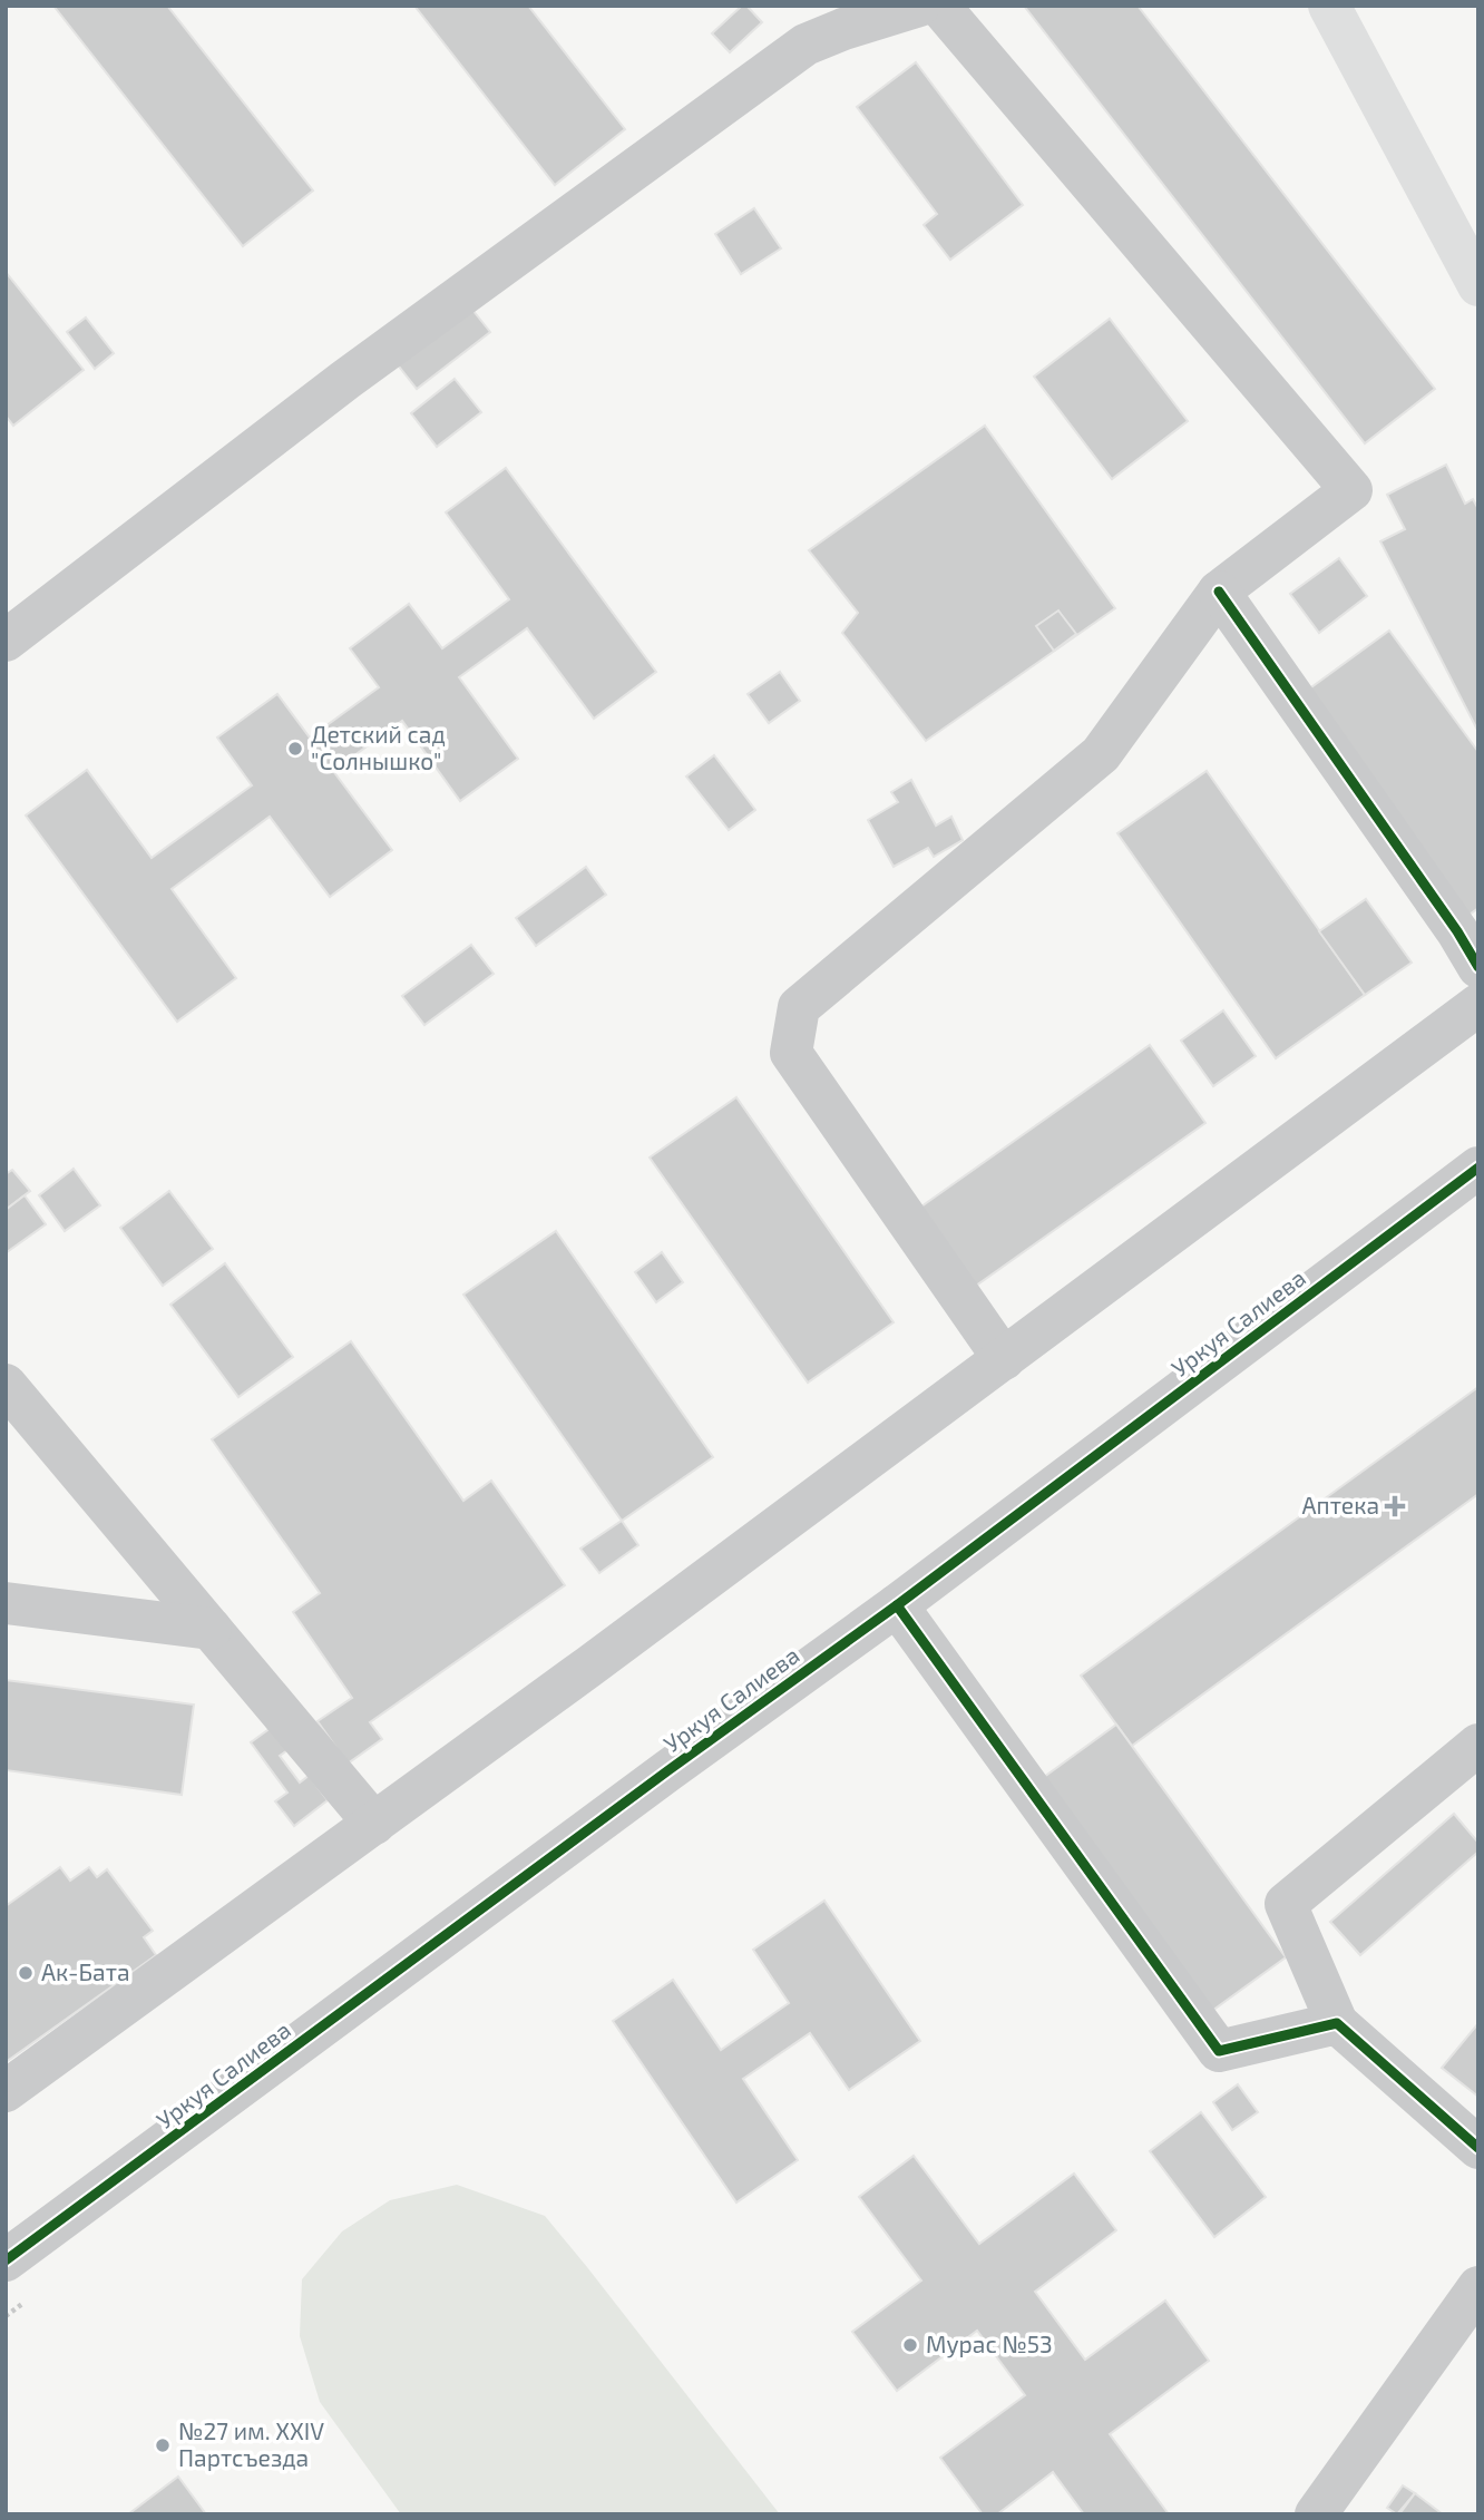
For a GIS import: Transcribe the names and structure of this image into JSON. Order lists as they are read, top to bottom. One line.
{"streets":{"street":["Уркуя Салиева"]},"places":{"other":["Детский сад \"Солнышко\"","Ак-Бата","Мурас №53","№27 им. XXIV Партсъезда"],"health":["Аптека"]}}
